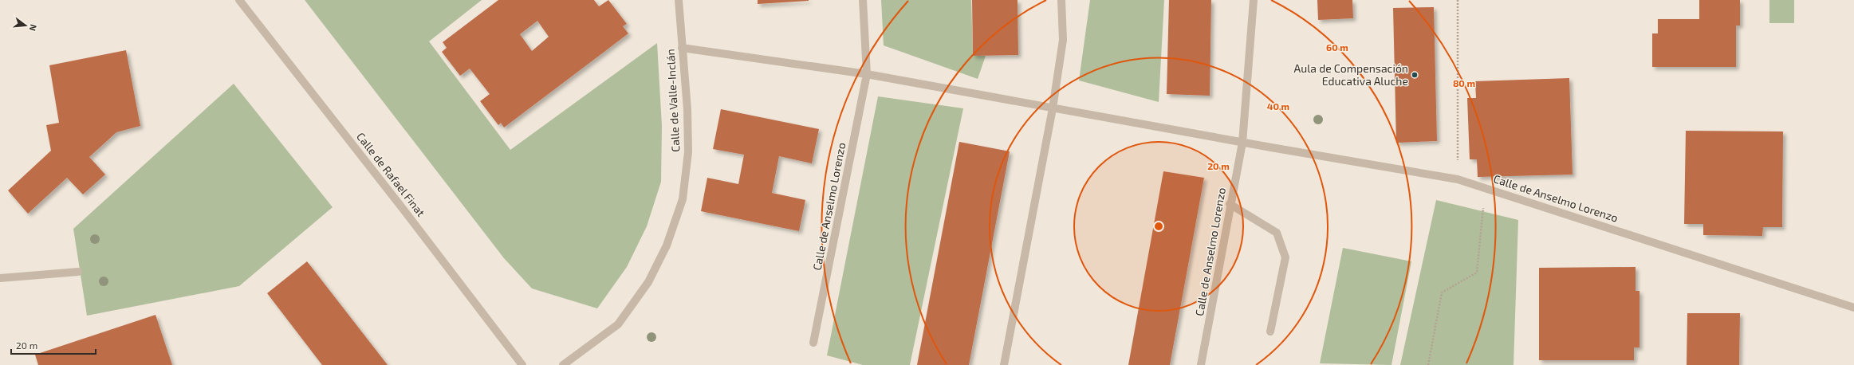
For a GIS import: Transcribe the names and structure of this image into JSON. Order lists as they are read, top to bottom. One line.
{"streets":{"street":["Calle de Valle-Inclán","Calle de Rafael Finat","Calle de Anselmo Lorenzo"]},"crossings":[["Calle de Valle-Inclán","Calle de Anselmo Lorenzo"]],"places":["Aula de Compensación Educativa Aluche"],"scale_bar":"20 m","north":"right","rings":["60 m","80 m","40 m","20 m"]}
